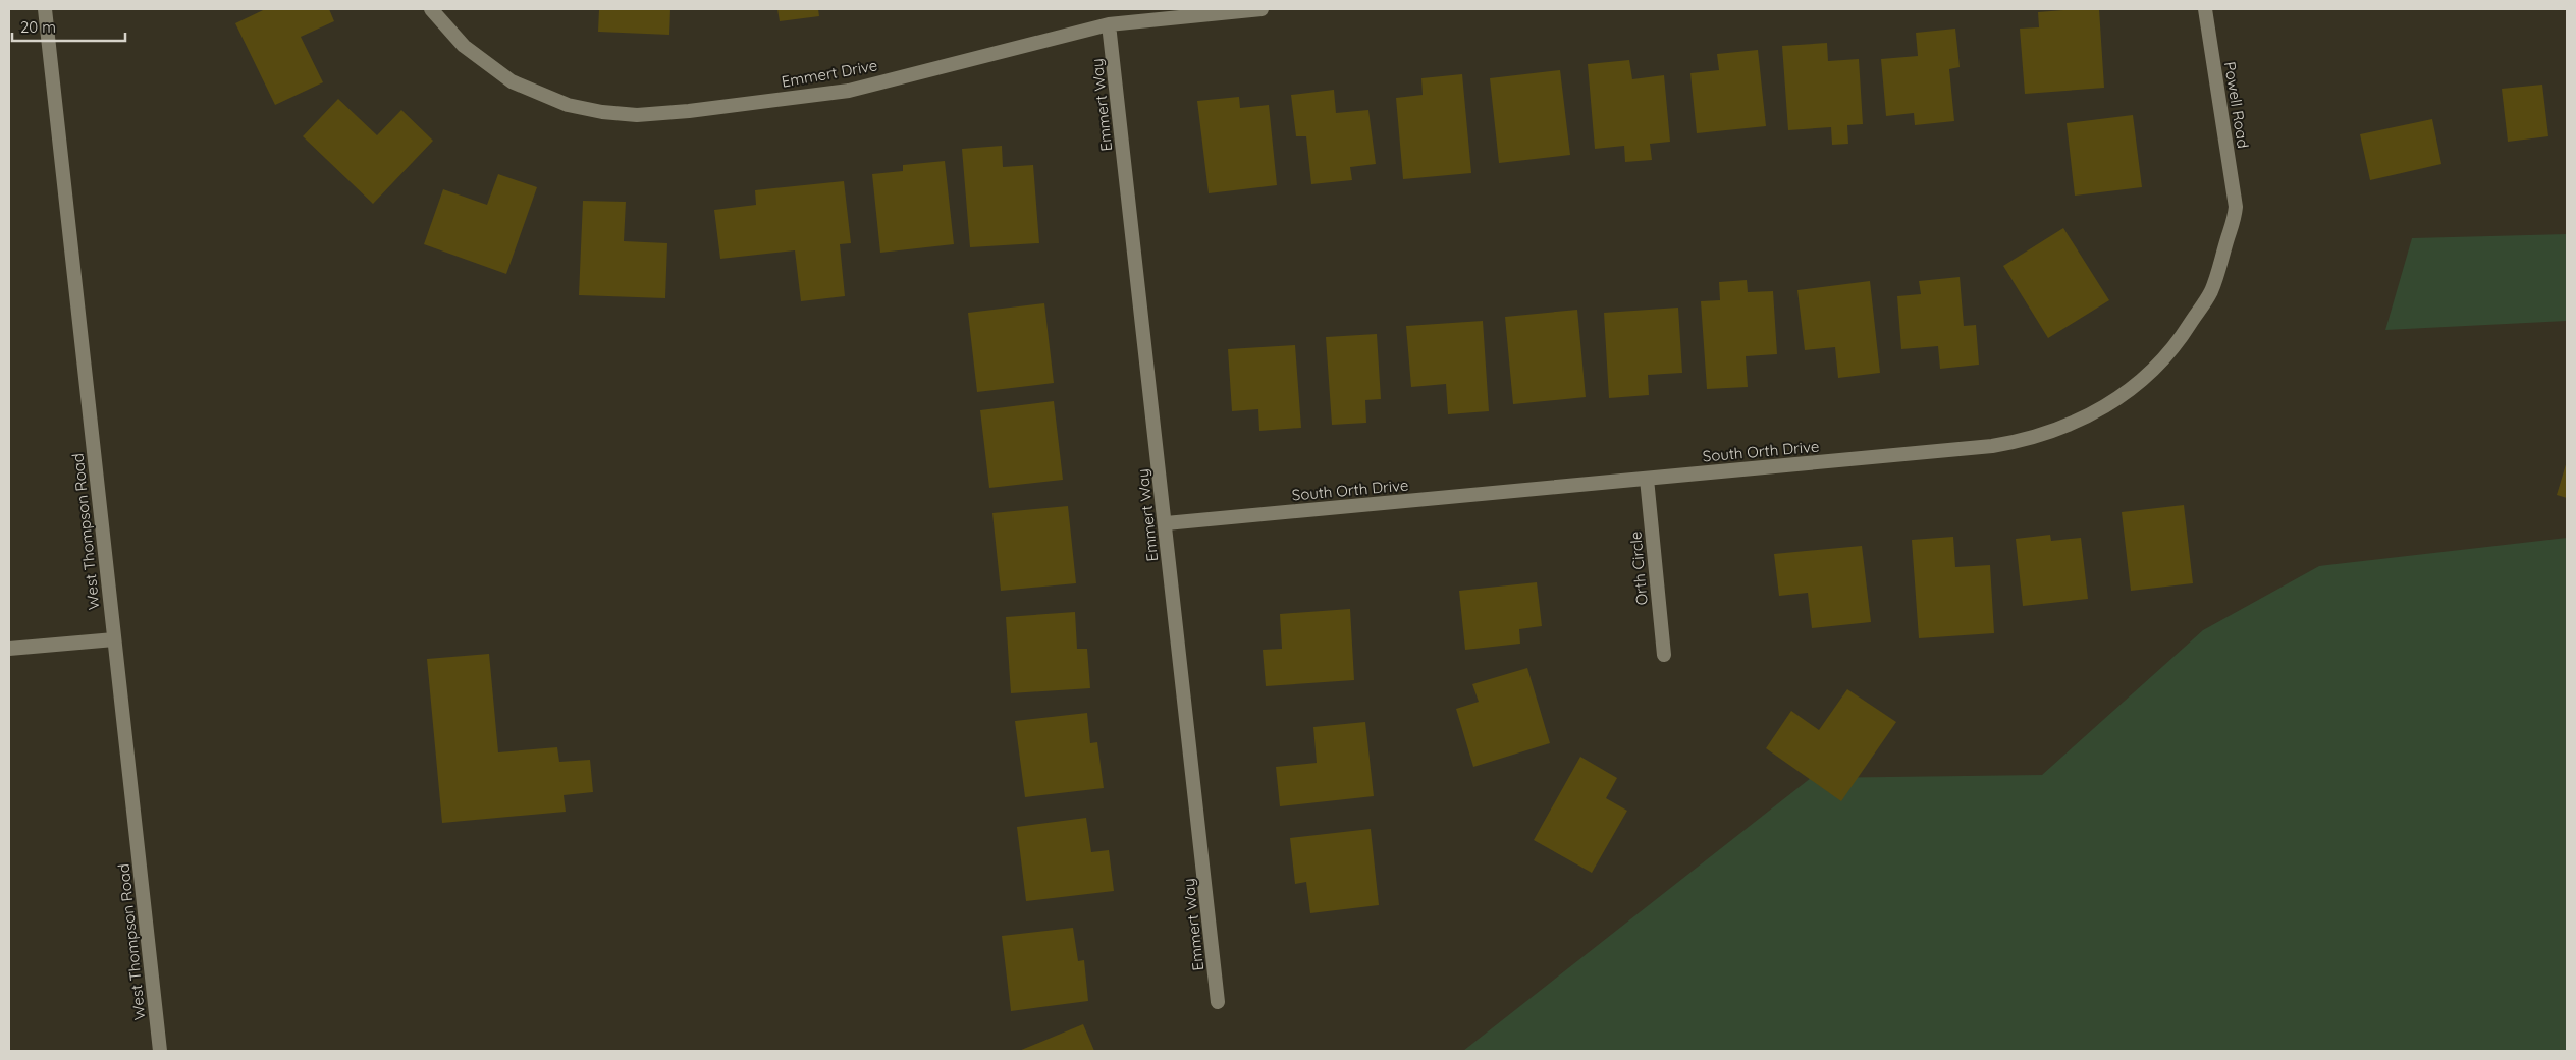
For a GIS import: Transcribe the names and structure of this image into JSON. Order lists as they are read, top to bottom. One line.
{"streets":{"street":["Emmert Drive","Emmert Way","Powell Road","South Orth Drive","West Thompson Road","Orth Circle"]},"crossings":[["Emmert Drive","Emmert Way"],["Emmert Way","South Orth Drive"],["Powell Road","South Orth Drive"],["South Orth Drive","Orth Circle"]],"scale_bar":"20 m"}
